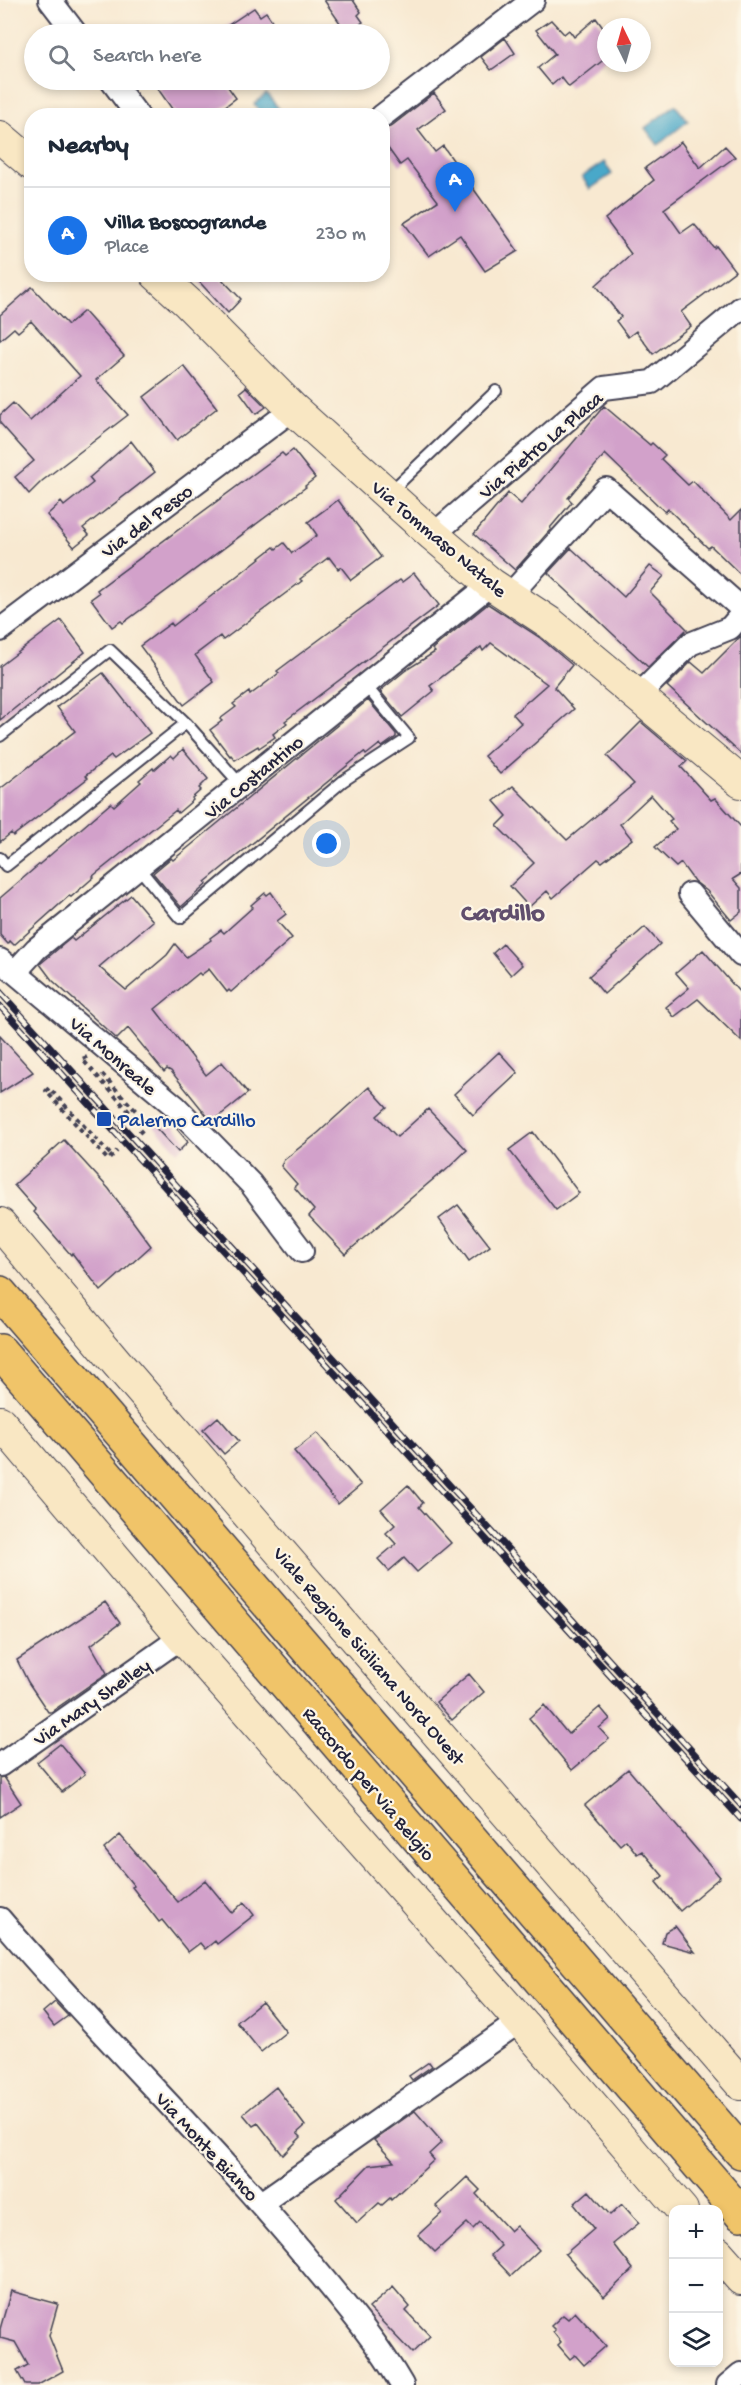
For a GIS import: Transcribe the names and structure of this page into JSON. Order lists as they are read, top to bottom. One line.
{"streets":{"highway":["Raccordo per Via Belgio"],"street":["Via Pietro La Placa","Via del Pesco","Via Tommaso Natale","Via Costantino","Via Monreale","Viale Regione Siciliana Nord Ovest","Via Mary Shelley","Via Monte Bianco"]},"crossings":[["Via Pietro La Placa","Via Tommaso Natale"],["Via del Pesco","Via Tommaso Natale"],["Via Tommaso Natale","Via Costantino"],["Via Costantino","Via Monreale"]],"districts":["Cardillo"],"places":{"transit":["Palermo Cardillo"]},"north":"top","page":{"search":"Search here","heading":"Nearby","pins":"A","list":[{"mark":"A","name":"Villa Boscogrande","note":"Place","value":"230 m"}],"map_buttons":["+","−"]}}
